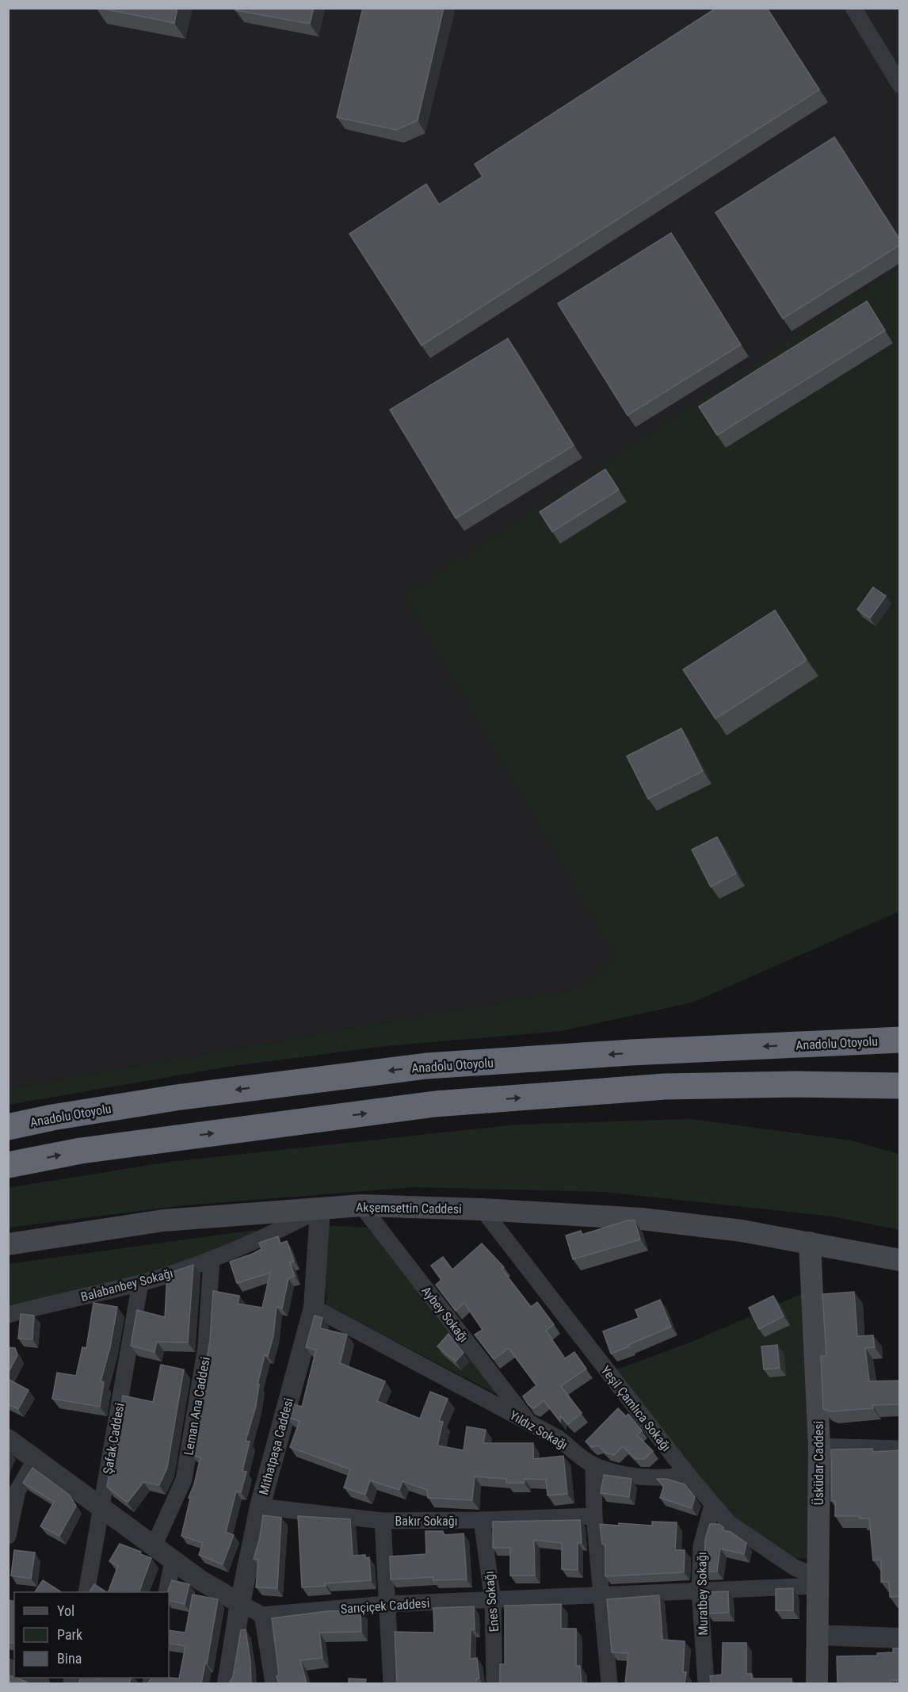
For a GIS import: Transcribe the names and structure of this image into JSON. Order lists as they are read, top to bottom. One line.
{"streets":{"highway":["Anadolu Otoyolu"],"main road":["Akşemsettin Caddesi","Üsküdar Caddesi"],"street":["Balabanbey Sokağı","Aybey Sokağı","Leman Ana Caddesi","Yeşil Çamlıca Sokağı","Yıldız Sokağı","Şafak Caddesi","Mithatpaşa Caddesi","Bakır Sokağı","Muratbey Sokağı","Enes Sokağı","Sarıçiçek Caddesi"]},"crossings":[["Akşemsettin Caddesi","Balabanbey Sokağı"],["Akşemsettin Caddesi","Aybey Sokağı"],["Akşemsettin Caddesi","Yeşil Çamlıca Sokağı"],["Akşemsettin Caddesi","Mithatpaşa Caddesi"],["Akşemsettin Caddesi","Üsküdar Caddesi"],["Balabanbey Sokağı","Leman Ana Caddesi"],["Balabanbey Sokağı","Şafak Caddesi"],["Balabanbey Sokağı","Mithatpaşa Caddesi"],["Aybey Sokağı","Yıldız Sokağı"],["Yeşil Çamlıca Sokağı","Yıldız Sokağı"],["Yeşil Çamlıca Sokağı","Üsküdar Caddesi"],["Yeşil Çamlıca Sokağı","Muratbey Sokağı"],["Yeşil Çamlıca Sokağı","Sarıçiçek Caddesi"],["Yıldız Sokağı","Mithatpaşa Caddesi"],["Mithatpaşa Caddesi","Bakır Sokağı"],["Üsküdar Caddesi","Sarıçiçek Caddesi"],["Bakır Sokağı","Enes Sokağı"],["Muratbey Sokağı","Sarıçiçek Caddesi"],["Enes Sokağı","Sarıçiçek Caddesi"]],"legend":["Yol","Park","Bina"]}
